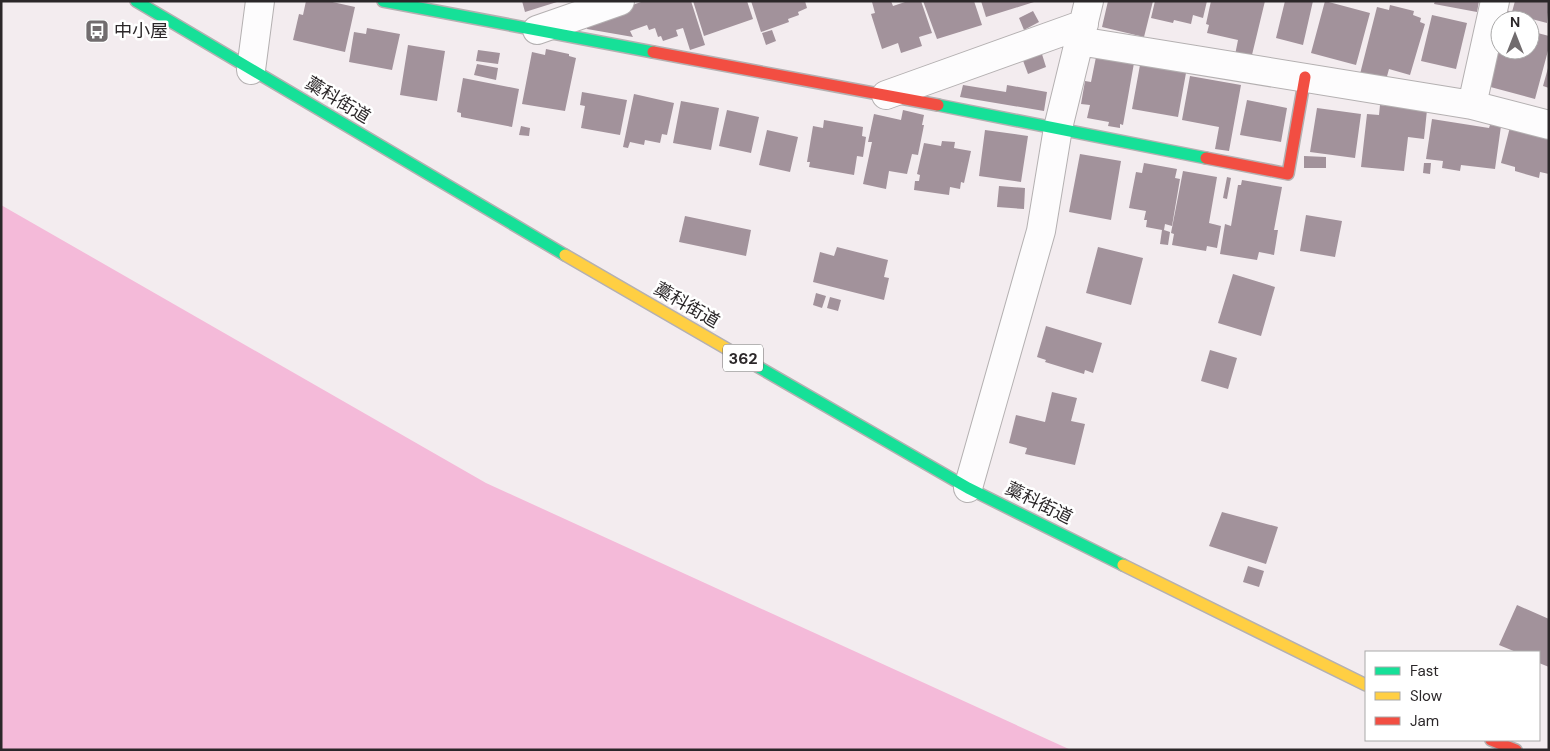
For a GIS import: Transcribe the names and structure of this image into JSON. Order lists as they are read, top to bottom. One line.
{"streets":{"main road":["藁科街道","362"]},"places":{"bus stop":["中小屋"]},"legend":["Fast","Slow","Jam"],"north":"top"}
